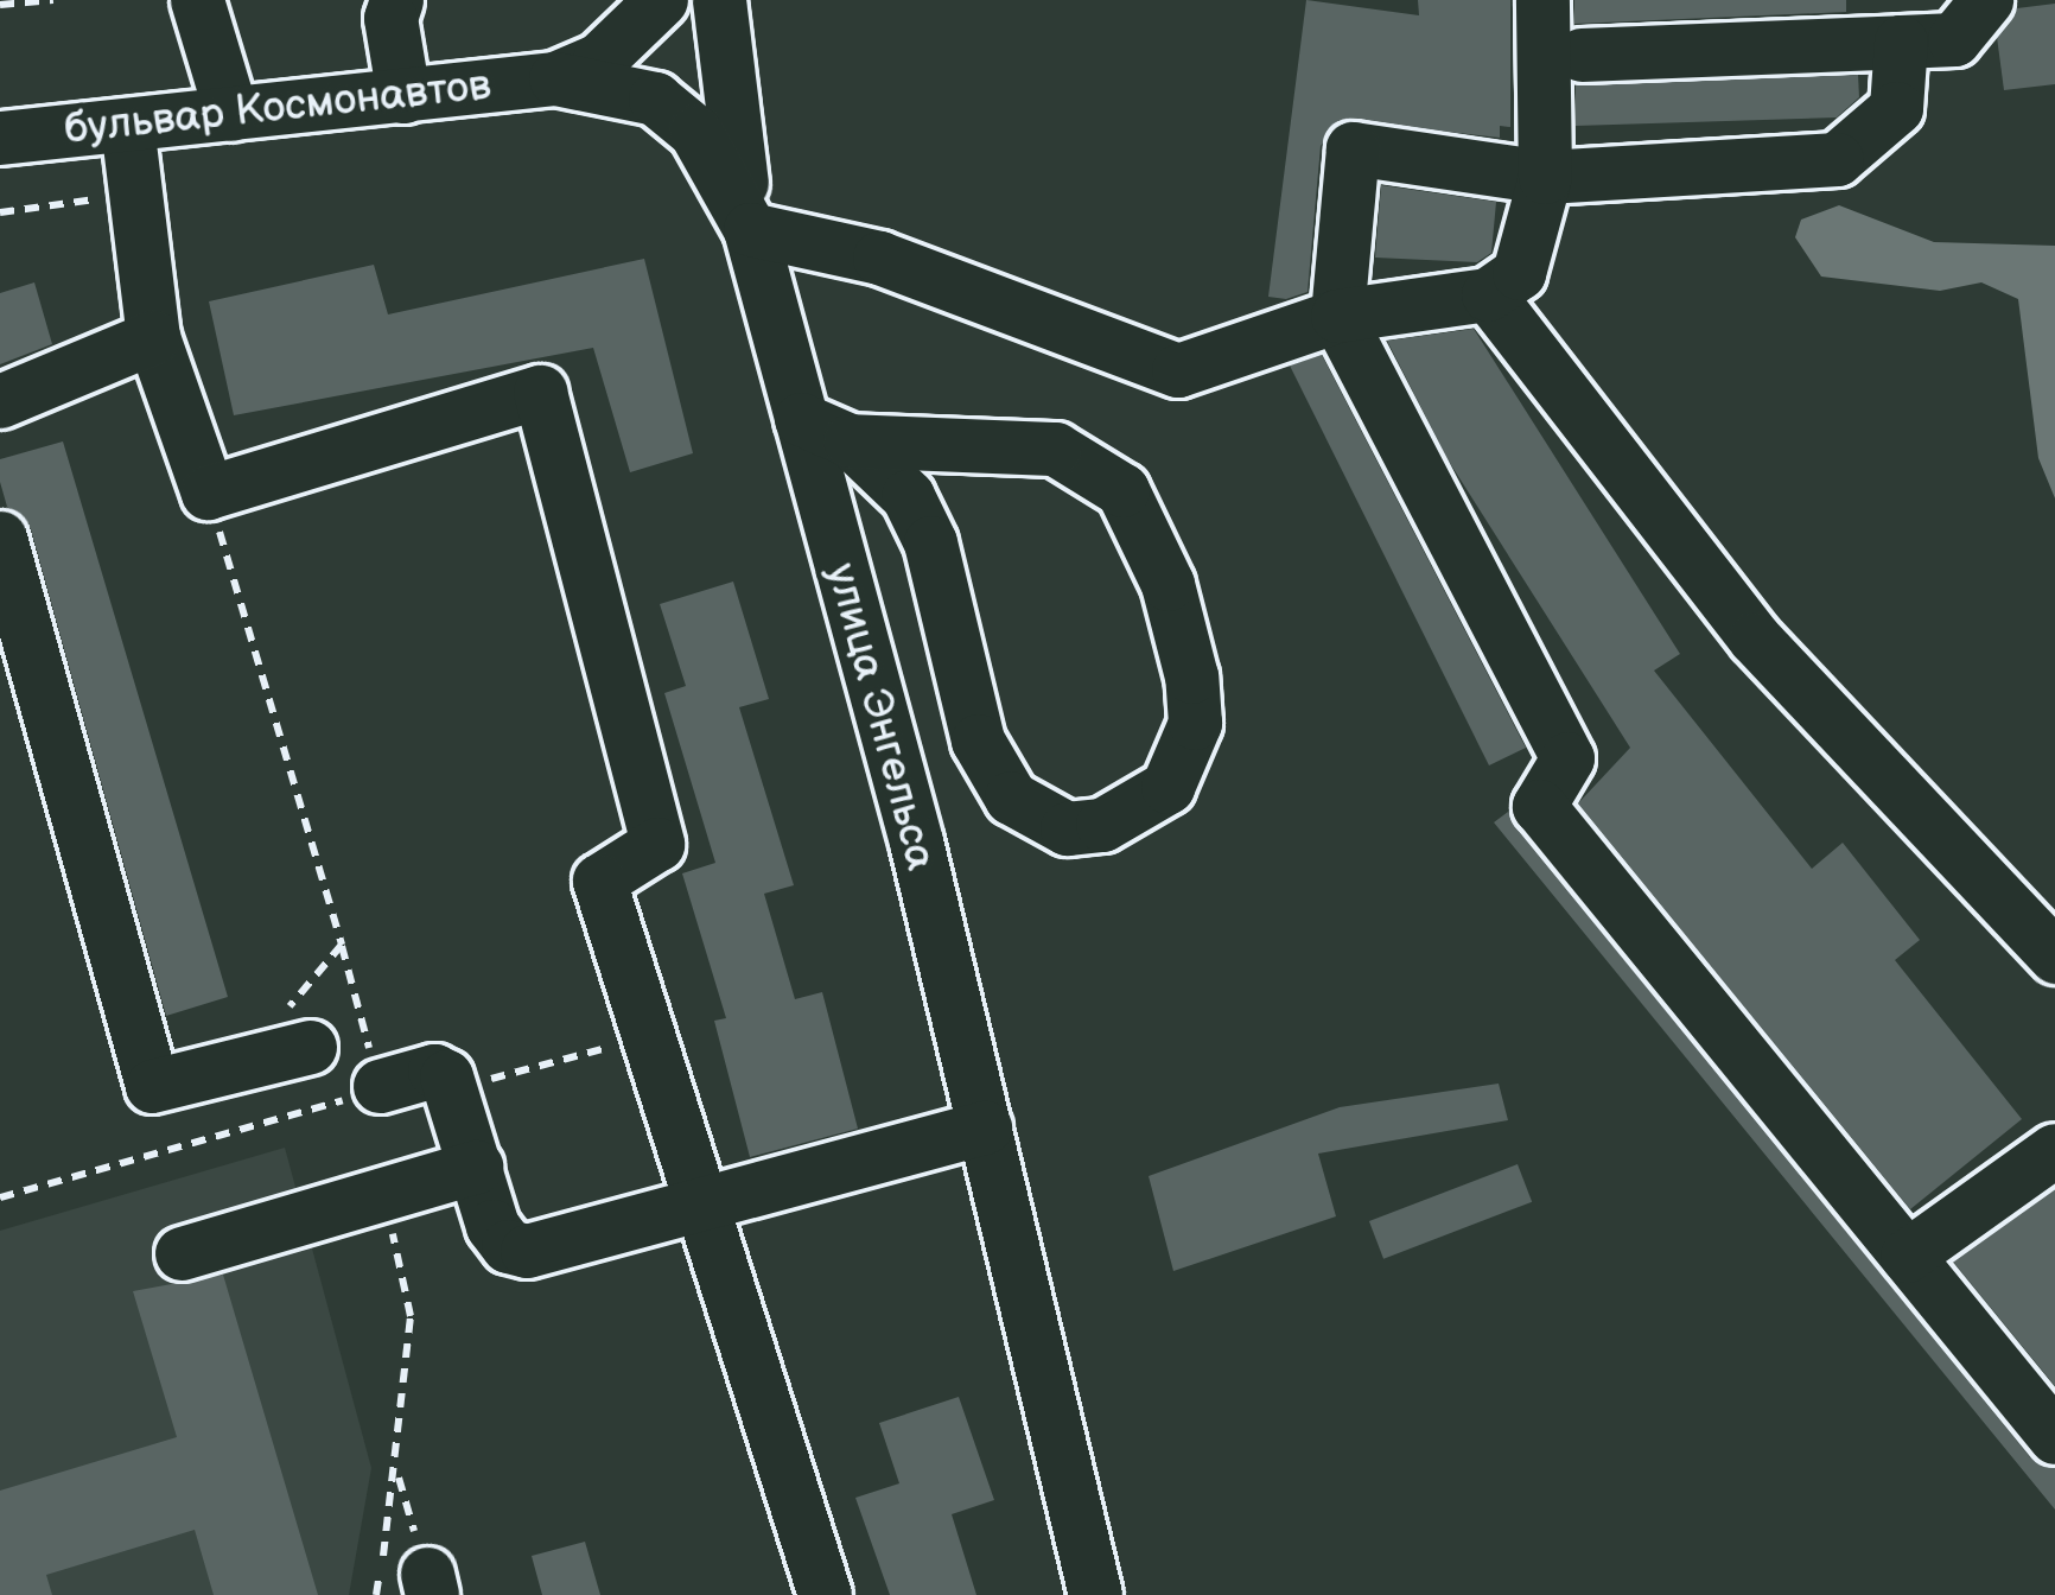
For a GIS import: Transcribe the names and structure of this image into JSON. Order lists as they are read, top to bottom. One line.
{"streets":{"street":["бульвар Космонавтов","улица Энгельса"]},"crossings":[["бульвар Космонавтов","улица Энгельса"]]}
